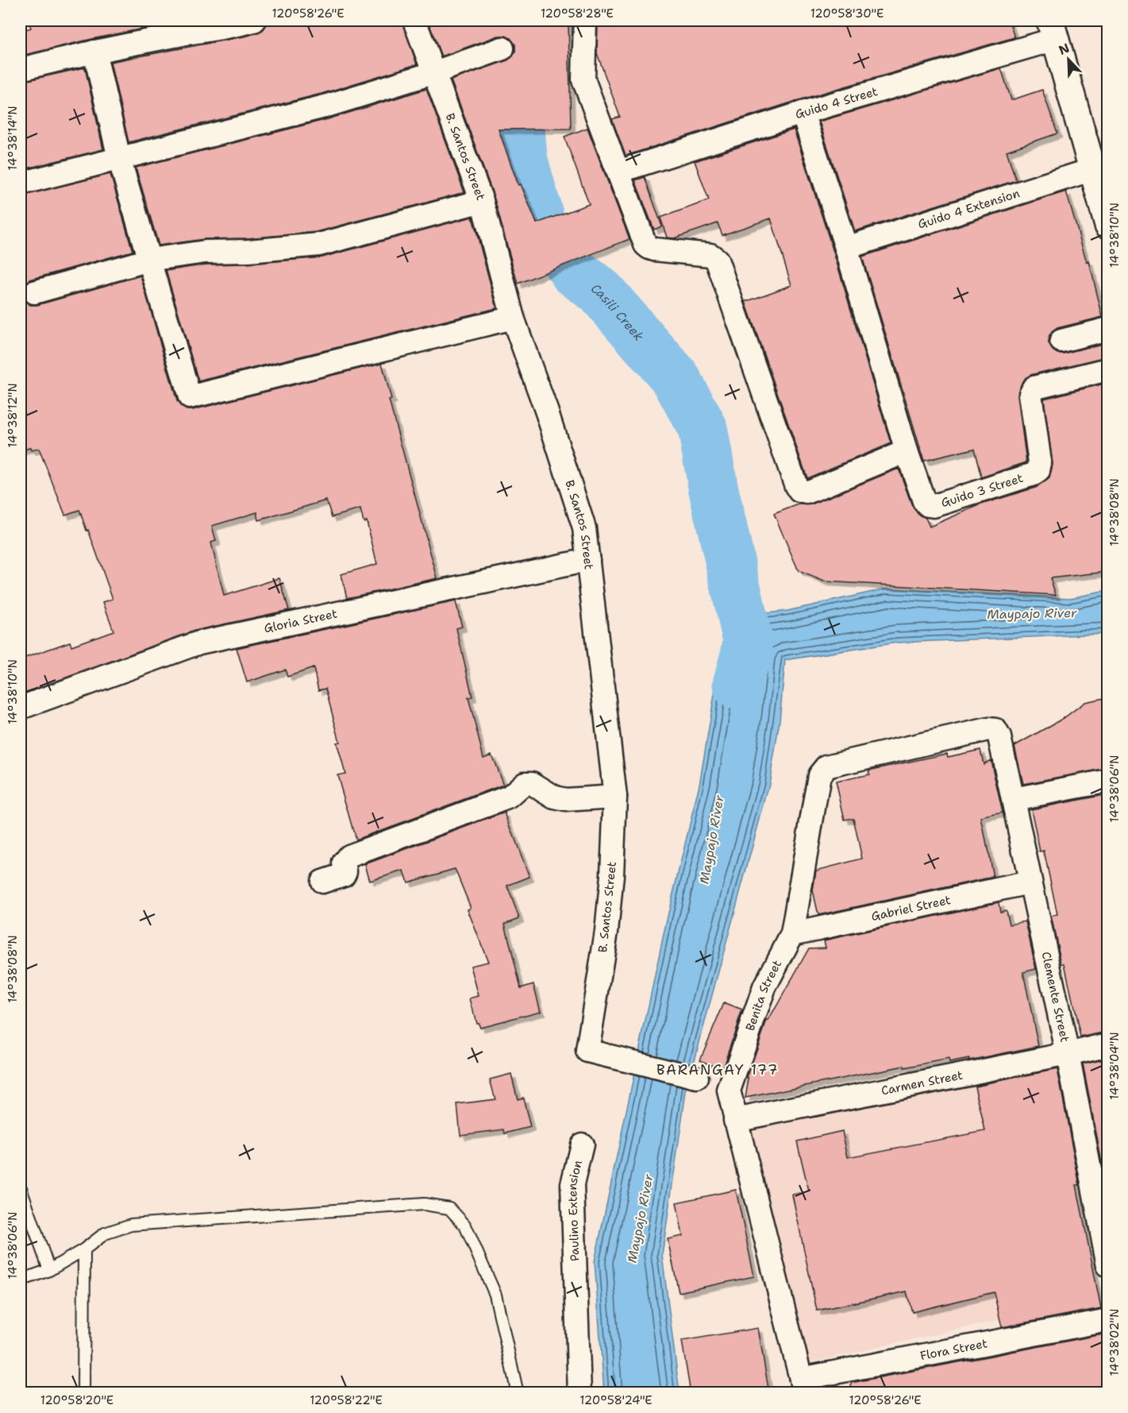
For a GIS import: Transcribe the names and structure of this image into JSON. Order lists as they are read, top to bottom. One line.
{"streets":{"street":["Guido 4 Street","B. Santos Street","Guido 4 Extension","Guido 3 Street","Gloria Street","Gabriel Street","Benita Street","Clemente Street","Carmen Street","Paulino Extension","Flora Street"]},"crossings":[["B. Santos Street","Gloria Street"],["Gabriel Street","Benita Street"],["Gabriel Street","Clemente Street"],["Benita Street","Clemente Street"],["Benita Street","Carmen Street"],["Benita Street","Flora Street"],["Clemente Street","Carmen Street"]],"districts":["BARANGAY 177"],"water":["Casili Creek","Maypajo River"],"north":"top left","coordinates":["120°58'26\"E","120°58'28\"E","120°58'30\"E","14°38'14\"N","14°38'10\"N","14°38'12\"N","14°38'08\"N","14°38'06\"N","14°38'04\"N","14°38'02\"N","120°58'20\"E","120°58'22\"E","120°58'24\"E"]}
